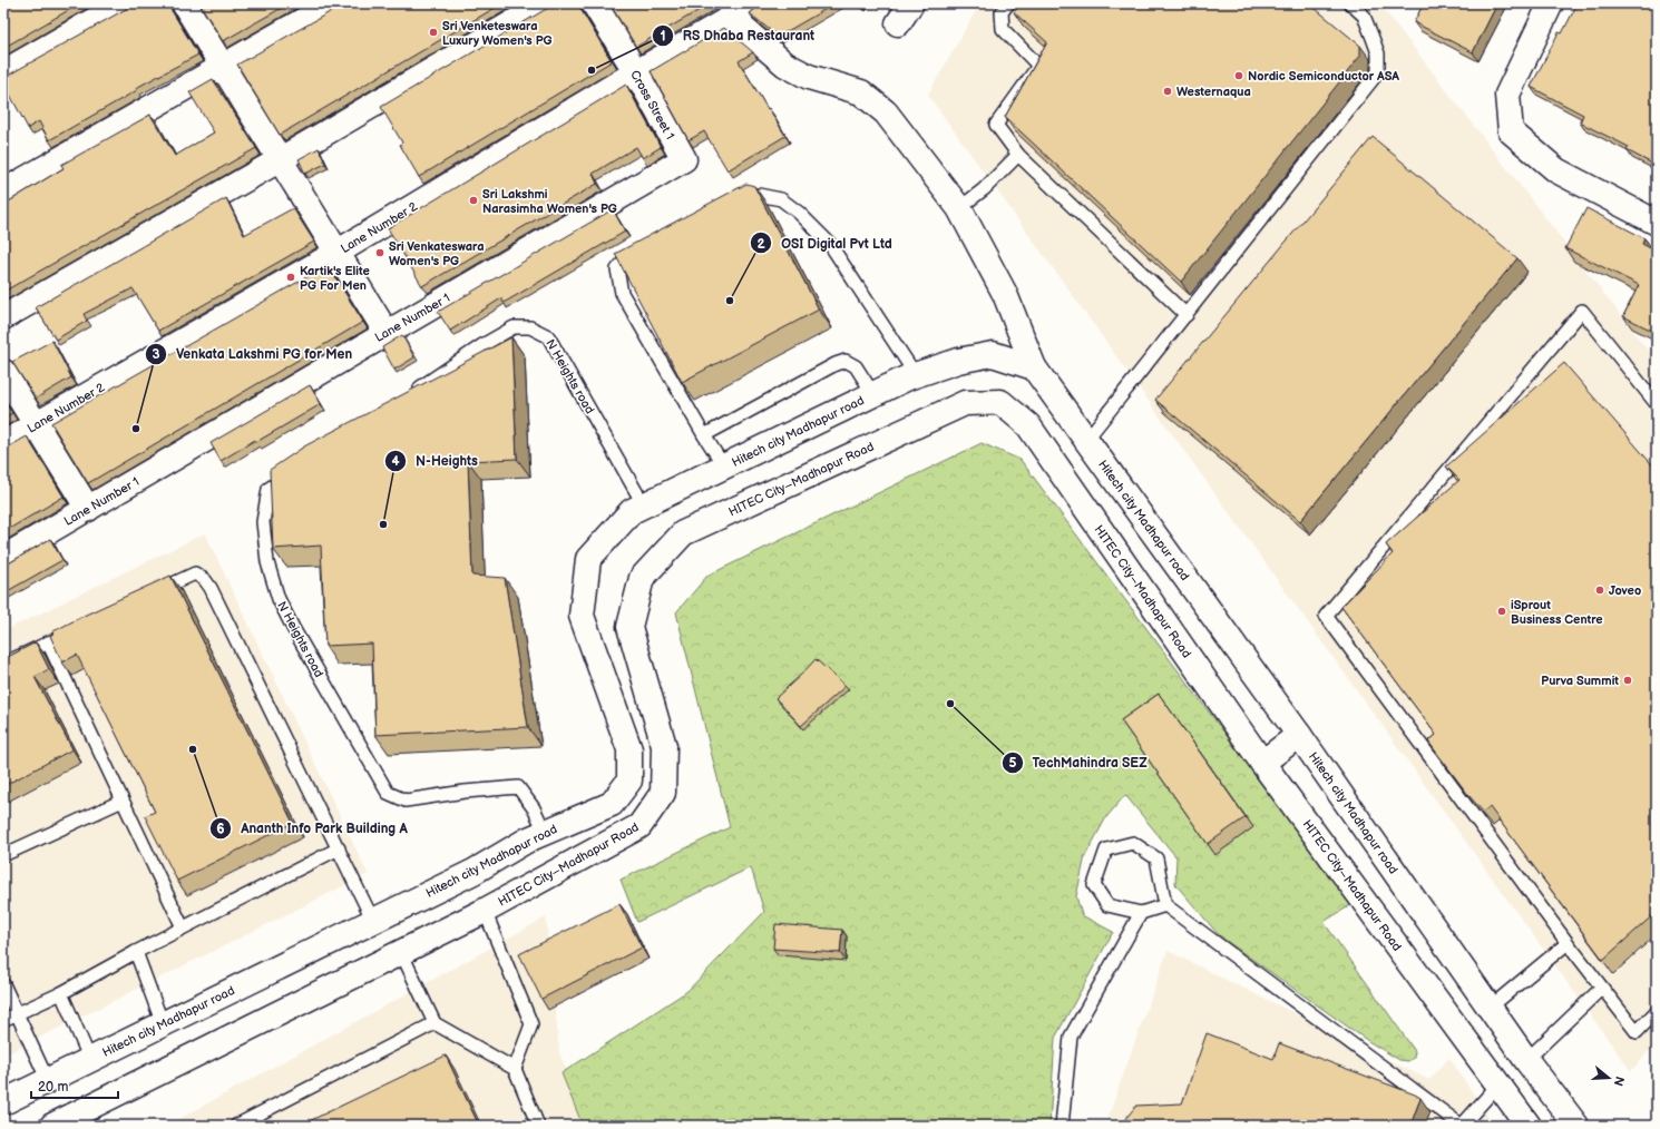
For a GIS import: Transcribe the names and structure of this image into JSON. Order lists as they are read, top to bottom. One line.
{"streets":{"main road":["Cross Street 1","Lane Number 2","Lane Number 1","Hitech city Madhapur road","HITEC City–Madhapur Road"],"lane":["N Heights road"]},"crossings":[["Cross Street 1","Lane Number 2"],["Cross Street 1","Lane Number 1"],["N Heights road","Hitech city Madhapur road"]],"places":["Sri Venketeswara Luxury Women's PG","RS Dhaba Restaurant","Nordic Semiconductor ASA","Westernaqua","Sri Lakshmi Narasimha Women's PG","Sri Venkateswara Women's PG","Kartik's Elite PG For Men","OSI Digital Pvt Ltd","Venkata Lakshmi PG for Men","N-Heights","Joveo","iSprout Business Centre","Purva Summit","TechMahindra SEZ","Ananth Info Park Building A"],"scale_bar":"20 m","north":"right"}
